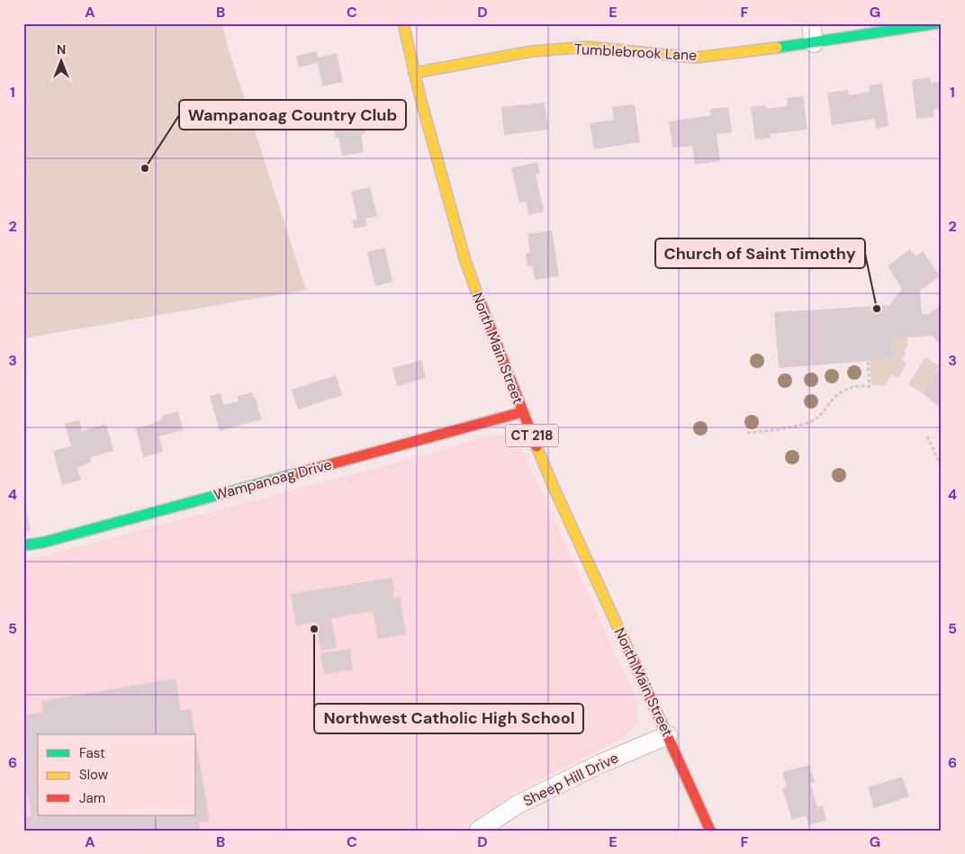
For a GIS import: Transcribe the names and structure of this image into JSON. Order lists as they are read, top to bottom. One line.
{"streets":{"street":["Tumblebrook Lane","North Main Street","CT 218","Wampanoag Drive","Sheep Hill Drive"]},"crossings":[["Tumblebrook Lane","North Main Street"],["North Main Street","Wampanoag Drive"],["North Main Street","Sheep Hill Drive"]],"places":["Wampanoag Country Club","Church of Saint Timothy","Northwest Catholic High School"],"legend":["Fast","Slow","Jam"],"north":"top","grid":{"columns":["A","B","C","D","E","F","G"],"rows":["1","2","3","4","5","6"]}}
